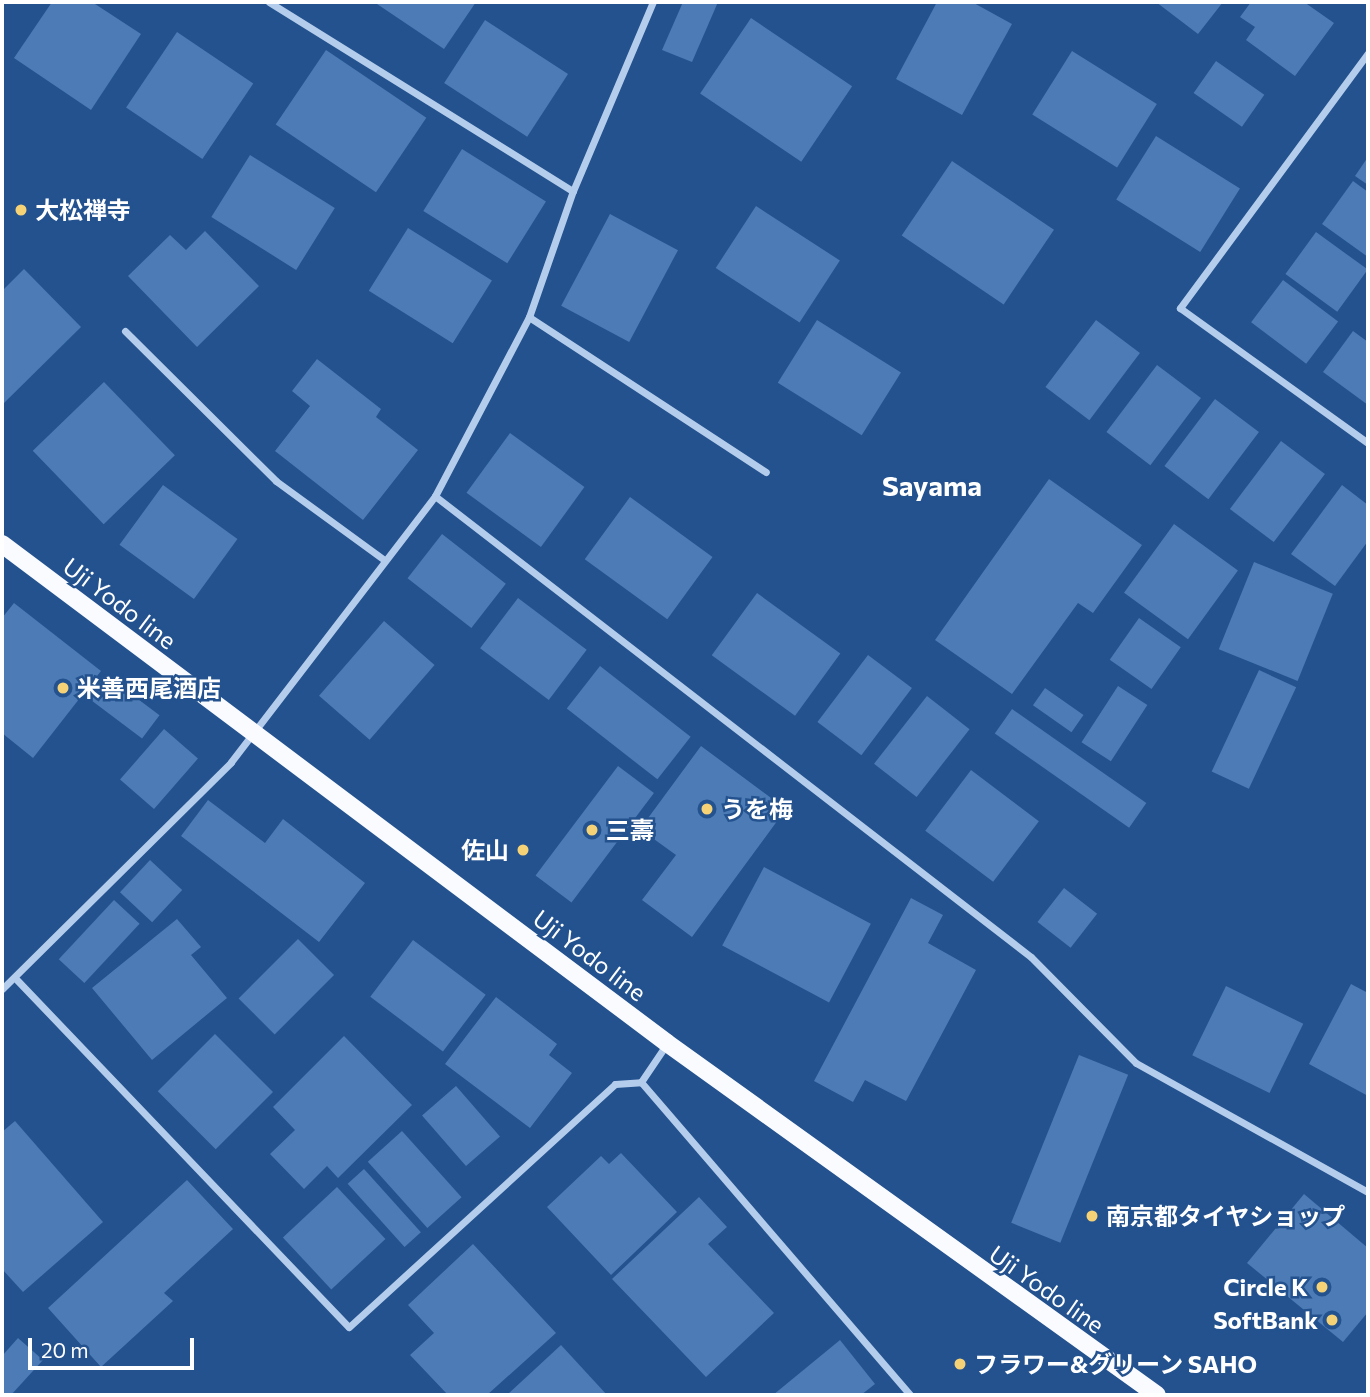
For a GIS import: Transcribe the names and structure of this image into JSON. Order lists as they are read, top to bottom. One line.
{"streets":{"main road":["Uji Yodo line"]},"districts":["Sayama"],"places":["大松禅寺","米善西尾酒店","うを梅","三壽","佐山","南京都タイヤショップ","Circle K","SoftBank","フラワー&グリーン SAHO"],"scale_bar":"20 m"}
